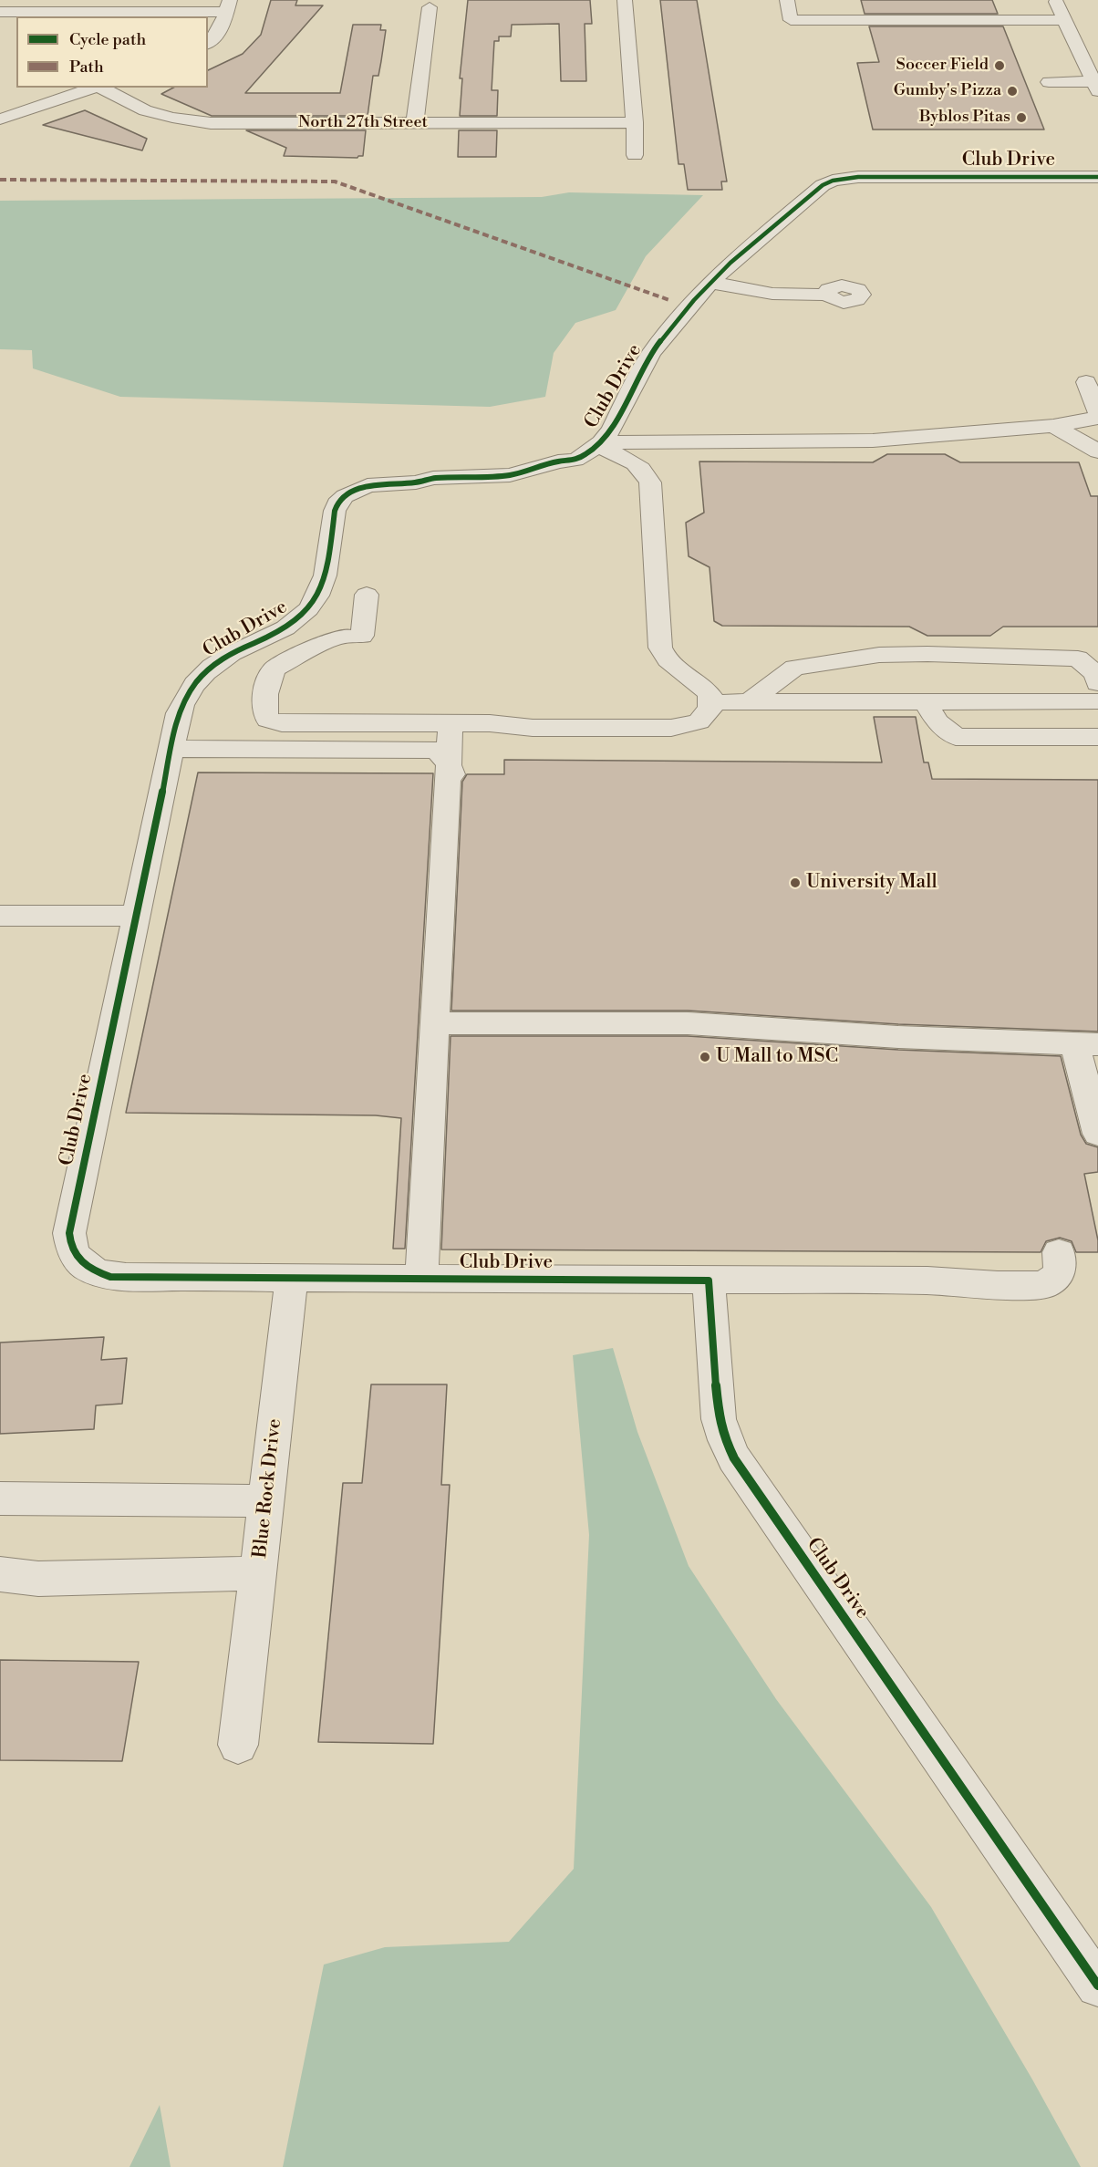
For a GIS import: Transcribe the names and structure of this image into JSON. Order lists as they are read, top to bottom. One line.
{"streets":{"street":["North 27th Street","Club Drive","Blue Rock Drive"]},"crossings":[["Club Drive","Blue Rock Drive"]],"places":["Soccer Field","Gumby's Pizza","Byblos Pitas","University Mall","U Mall to MSC"],"legend":["Cycle path","Path"]}
